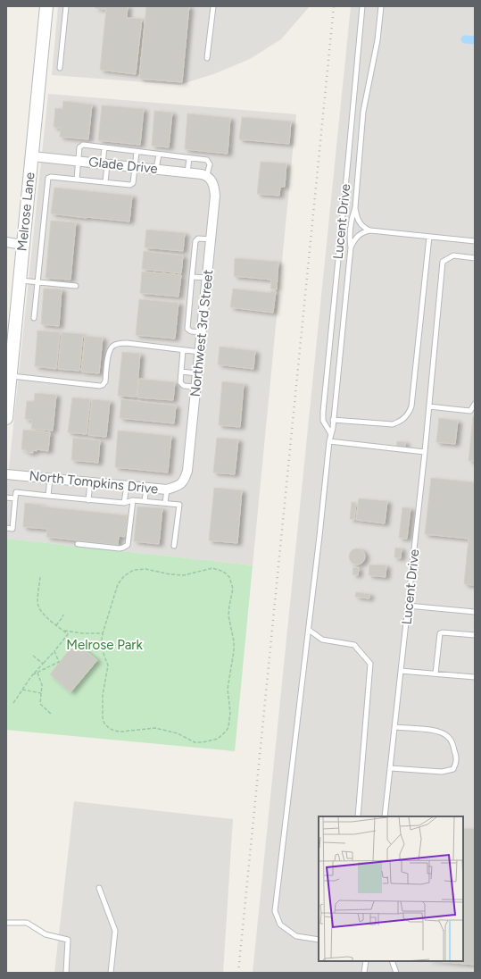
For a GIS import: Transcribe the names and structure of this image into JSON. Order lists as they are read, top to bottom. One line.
{"streets":{"street":["Glade Drive","Melrose Lane","Northwest 3rd Street","North Tompkins Drive"],"lane":["Lucent Drive"]},"crossings":[["Glade Drive","Melrose Lane"],["Glade Drive","Northwest 3rd Street"],["Northwest 3rd Street","North Tompkins Drive"]],"parks":["Melrose Park"]}
